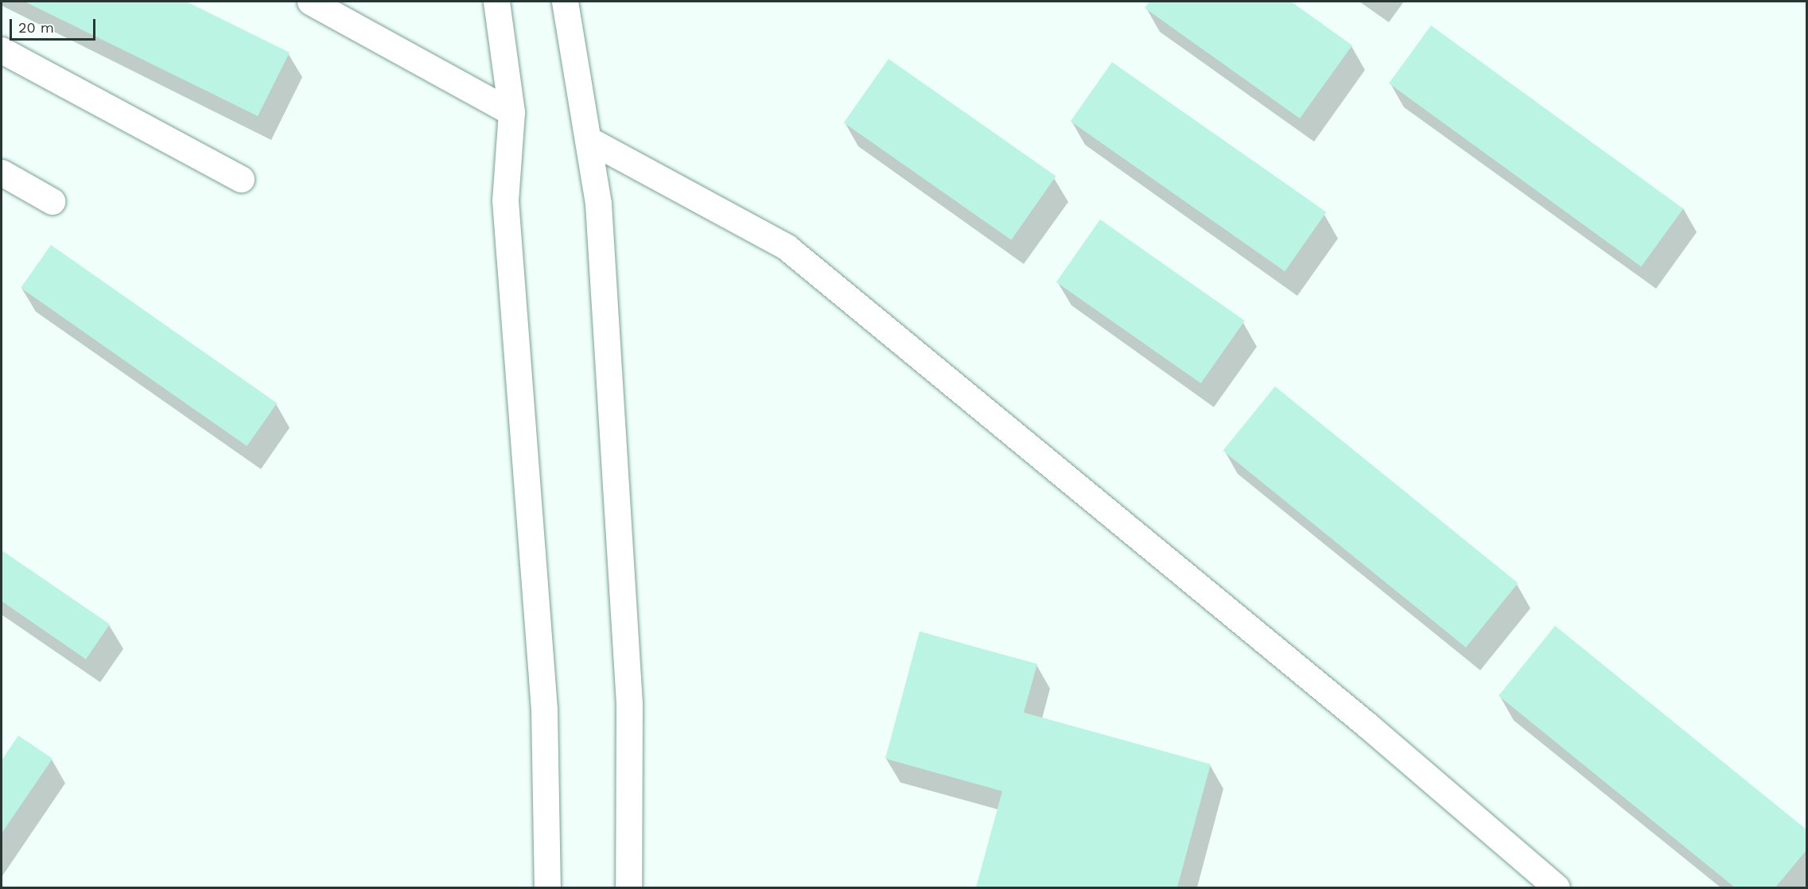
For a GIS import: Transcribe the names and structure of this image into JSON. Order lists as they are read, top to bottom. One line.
{"scale_bar":"20 m"}
